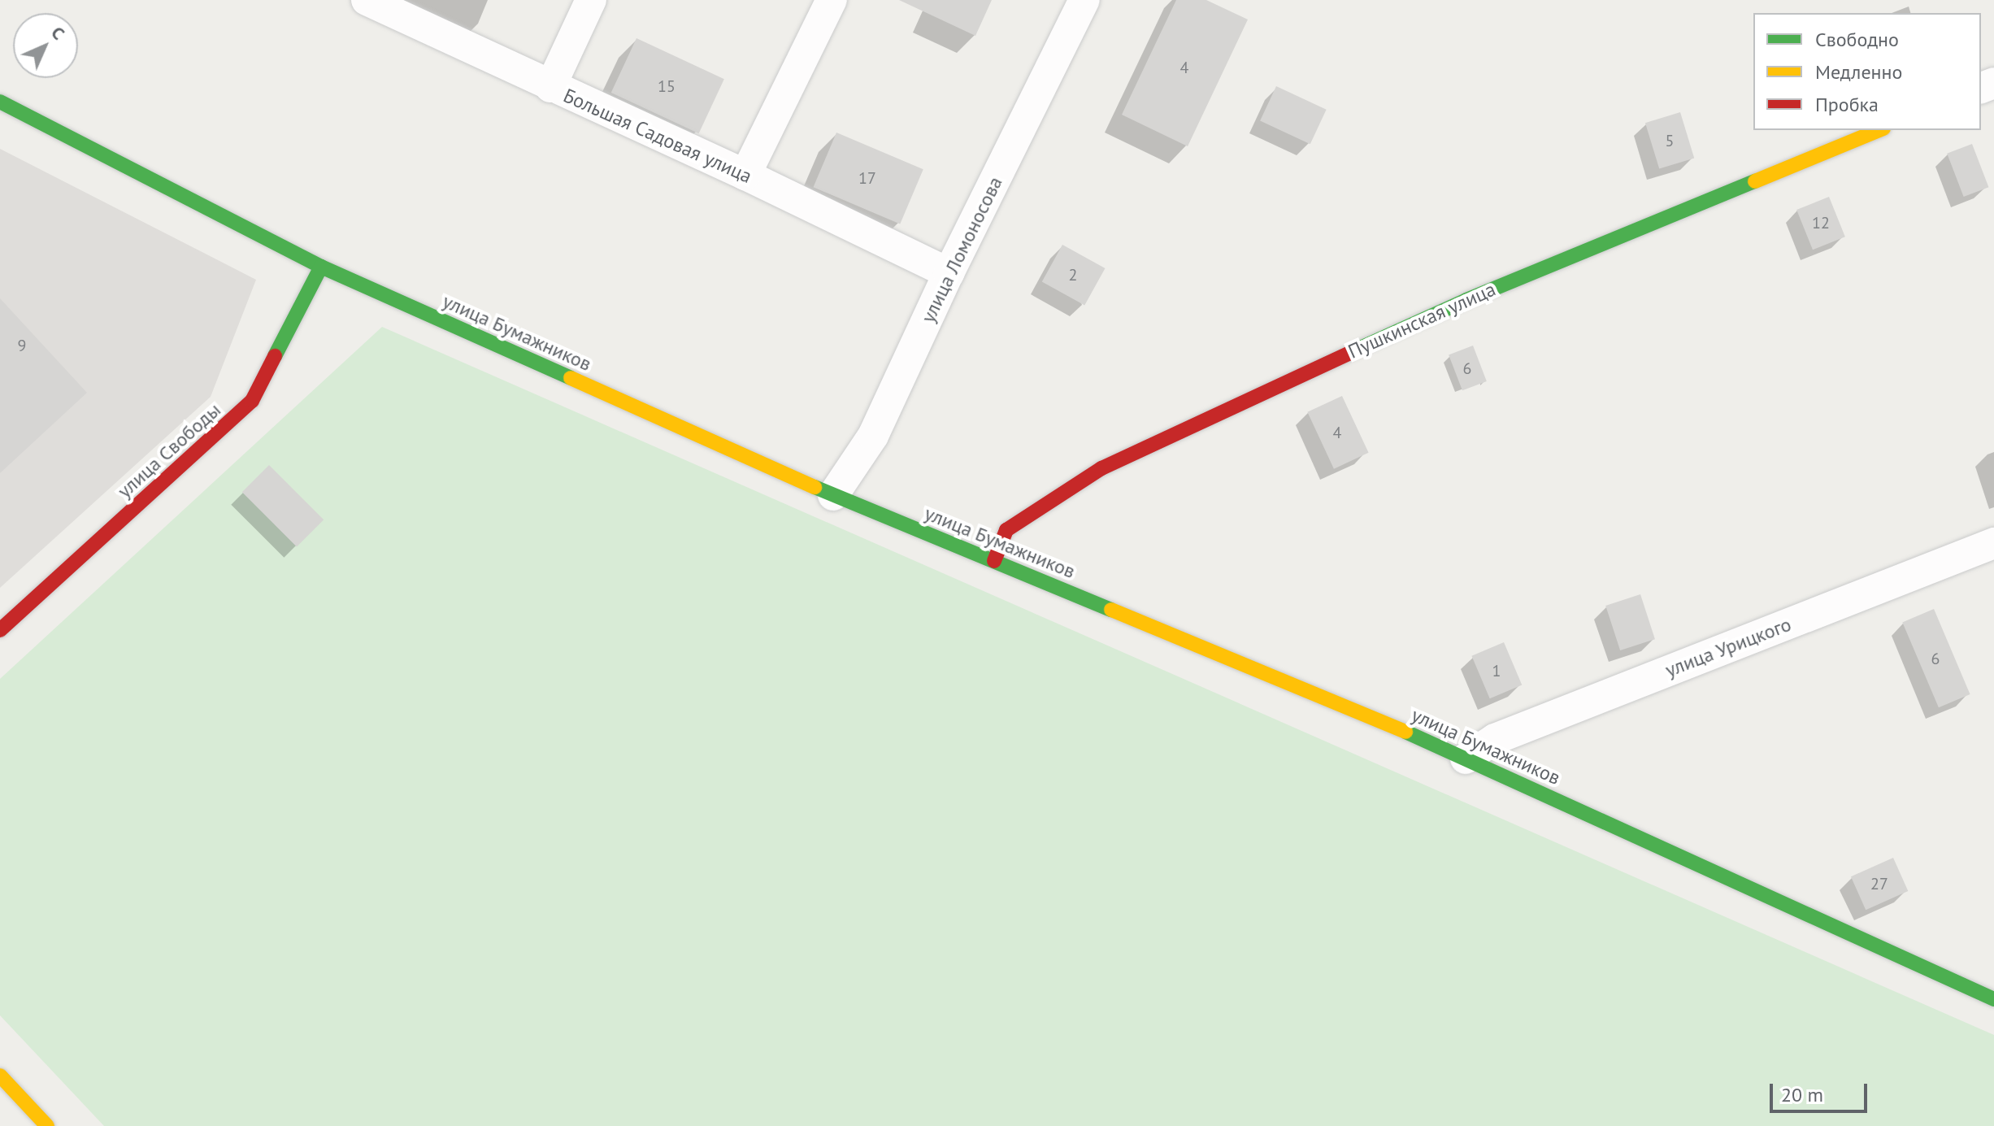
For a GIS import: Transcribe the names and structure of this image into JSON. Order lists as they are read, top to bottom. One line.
{"streets":{"street":["Большая Садовая улица","улица Ломоносова","Пушкинская улица","улица Бумажников","улица Свободы","улица Урицкого"]},"crossings":[["Большая Садовая улица","улица Ломоносова"],["улица Ломоносова","улица Бумажников"],["Пушкинская улица","улица Бумажников"],["улица Бумажников","улица Свободы"],["улица Бумажников","улица Урицкого"]],"house_numbers":["4","15","5","17","12","2","9","6","4","6","1","27"],"legend":["Свободно","Медленно","Пробка"],"scale_bar":"20 m","north":"top right"}
